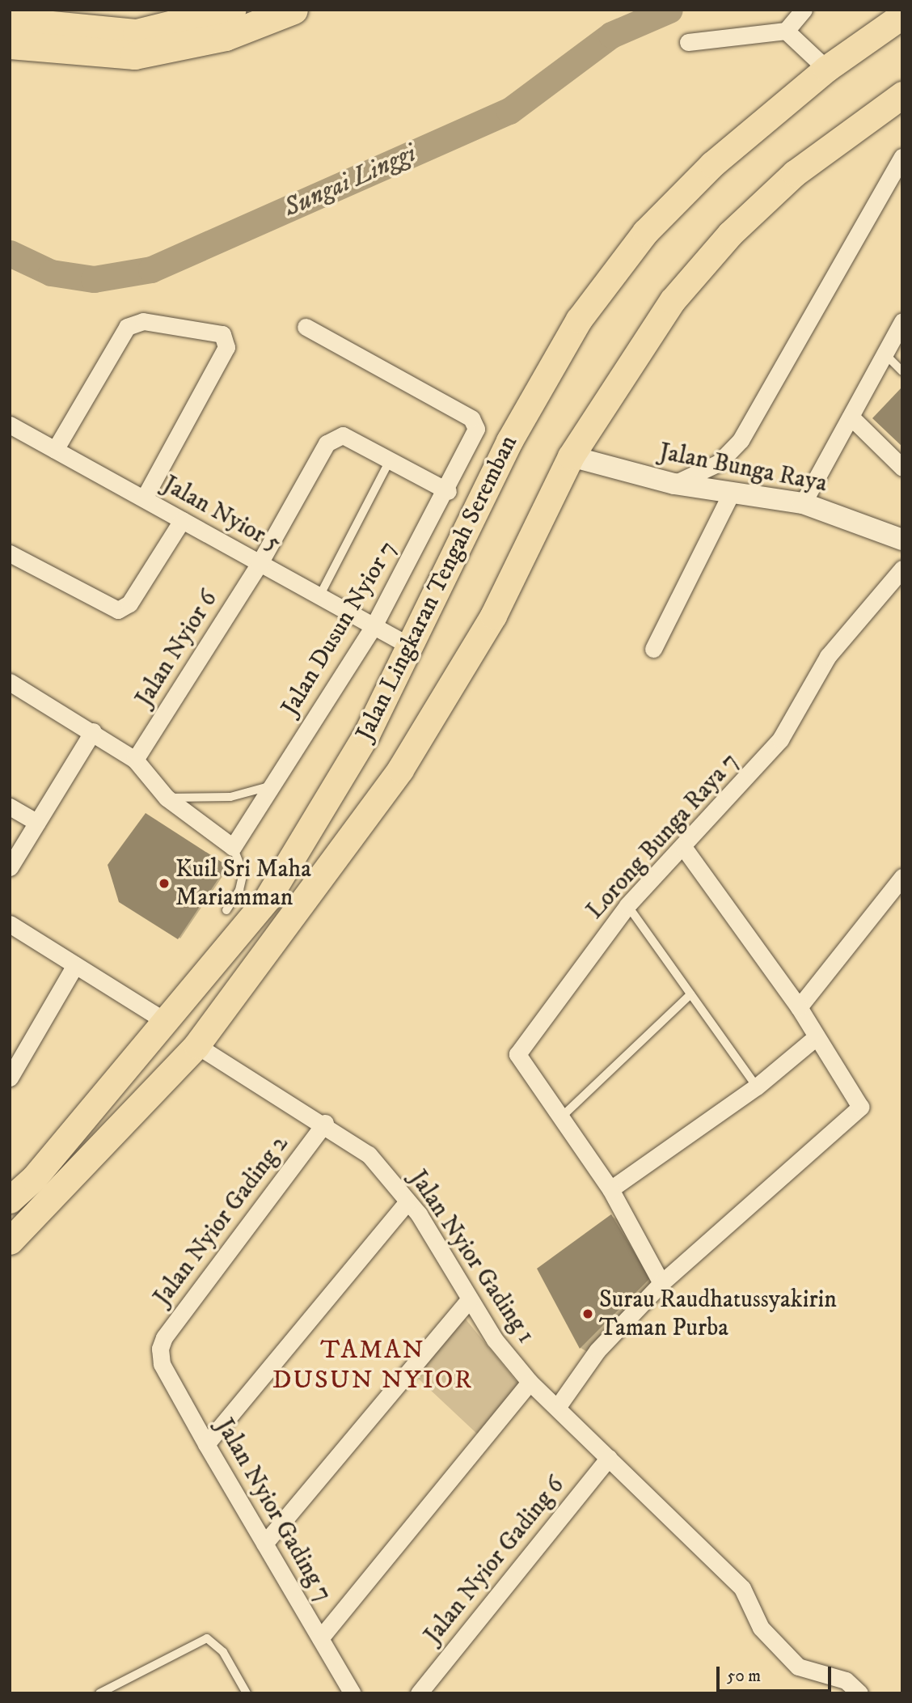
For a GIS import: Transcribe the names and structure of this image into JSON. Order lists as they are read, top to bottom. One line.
{"streets":{"main road":["Jalan Lingkaran Tengah Seremban"],"street":["Jalan Bunga Raya","Jalan Nyior 5","Jalan Dusun Nyior 7","Jalan Nyior 6","Lorong Bunga Raya 7","Jalan Nyior Gading 2","Jalan Nyior Gading 1","Jalan Nyior Gading 7","Jalan Nyior Gading 6"]},"crossings":[["Jalan Bunga Raya","Jalan Lingkaran Tengah Seremban"],["Jalan Nyior 5","Jalan Lingkaran Tengah Seremban"],["Jalan Nyior 5","Jalan Dusun Nyior 7"],["Jalan Nyior 5","Jalan Nyior 6"],["Jalan Lingkaran Tengah Seremban","Jalan Nyior Gading 1"],["Jalan Nyior Gading 2","Jalan Nyior Gading 1"],["Jalan Nyior Gading 2","Jalan Nyior Gading 7"],["Jalan Nyior Gading 1","Jalan Nyior Gading 6"]],"districts":["TAMAN DUSUN NYIOR"],"water":["Sungai Linggi"],"places":["Kuil Sri Maha Mariamman","Surau Raudhatussyakirin Taman Purba"],"scale_bar":"50 m"}
